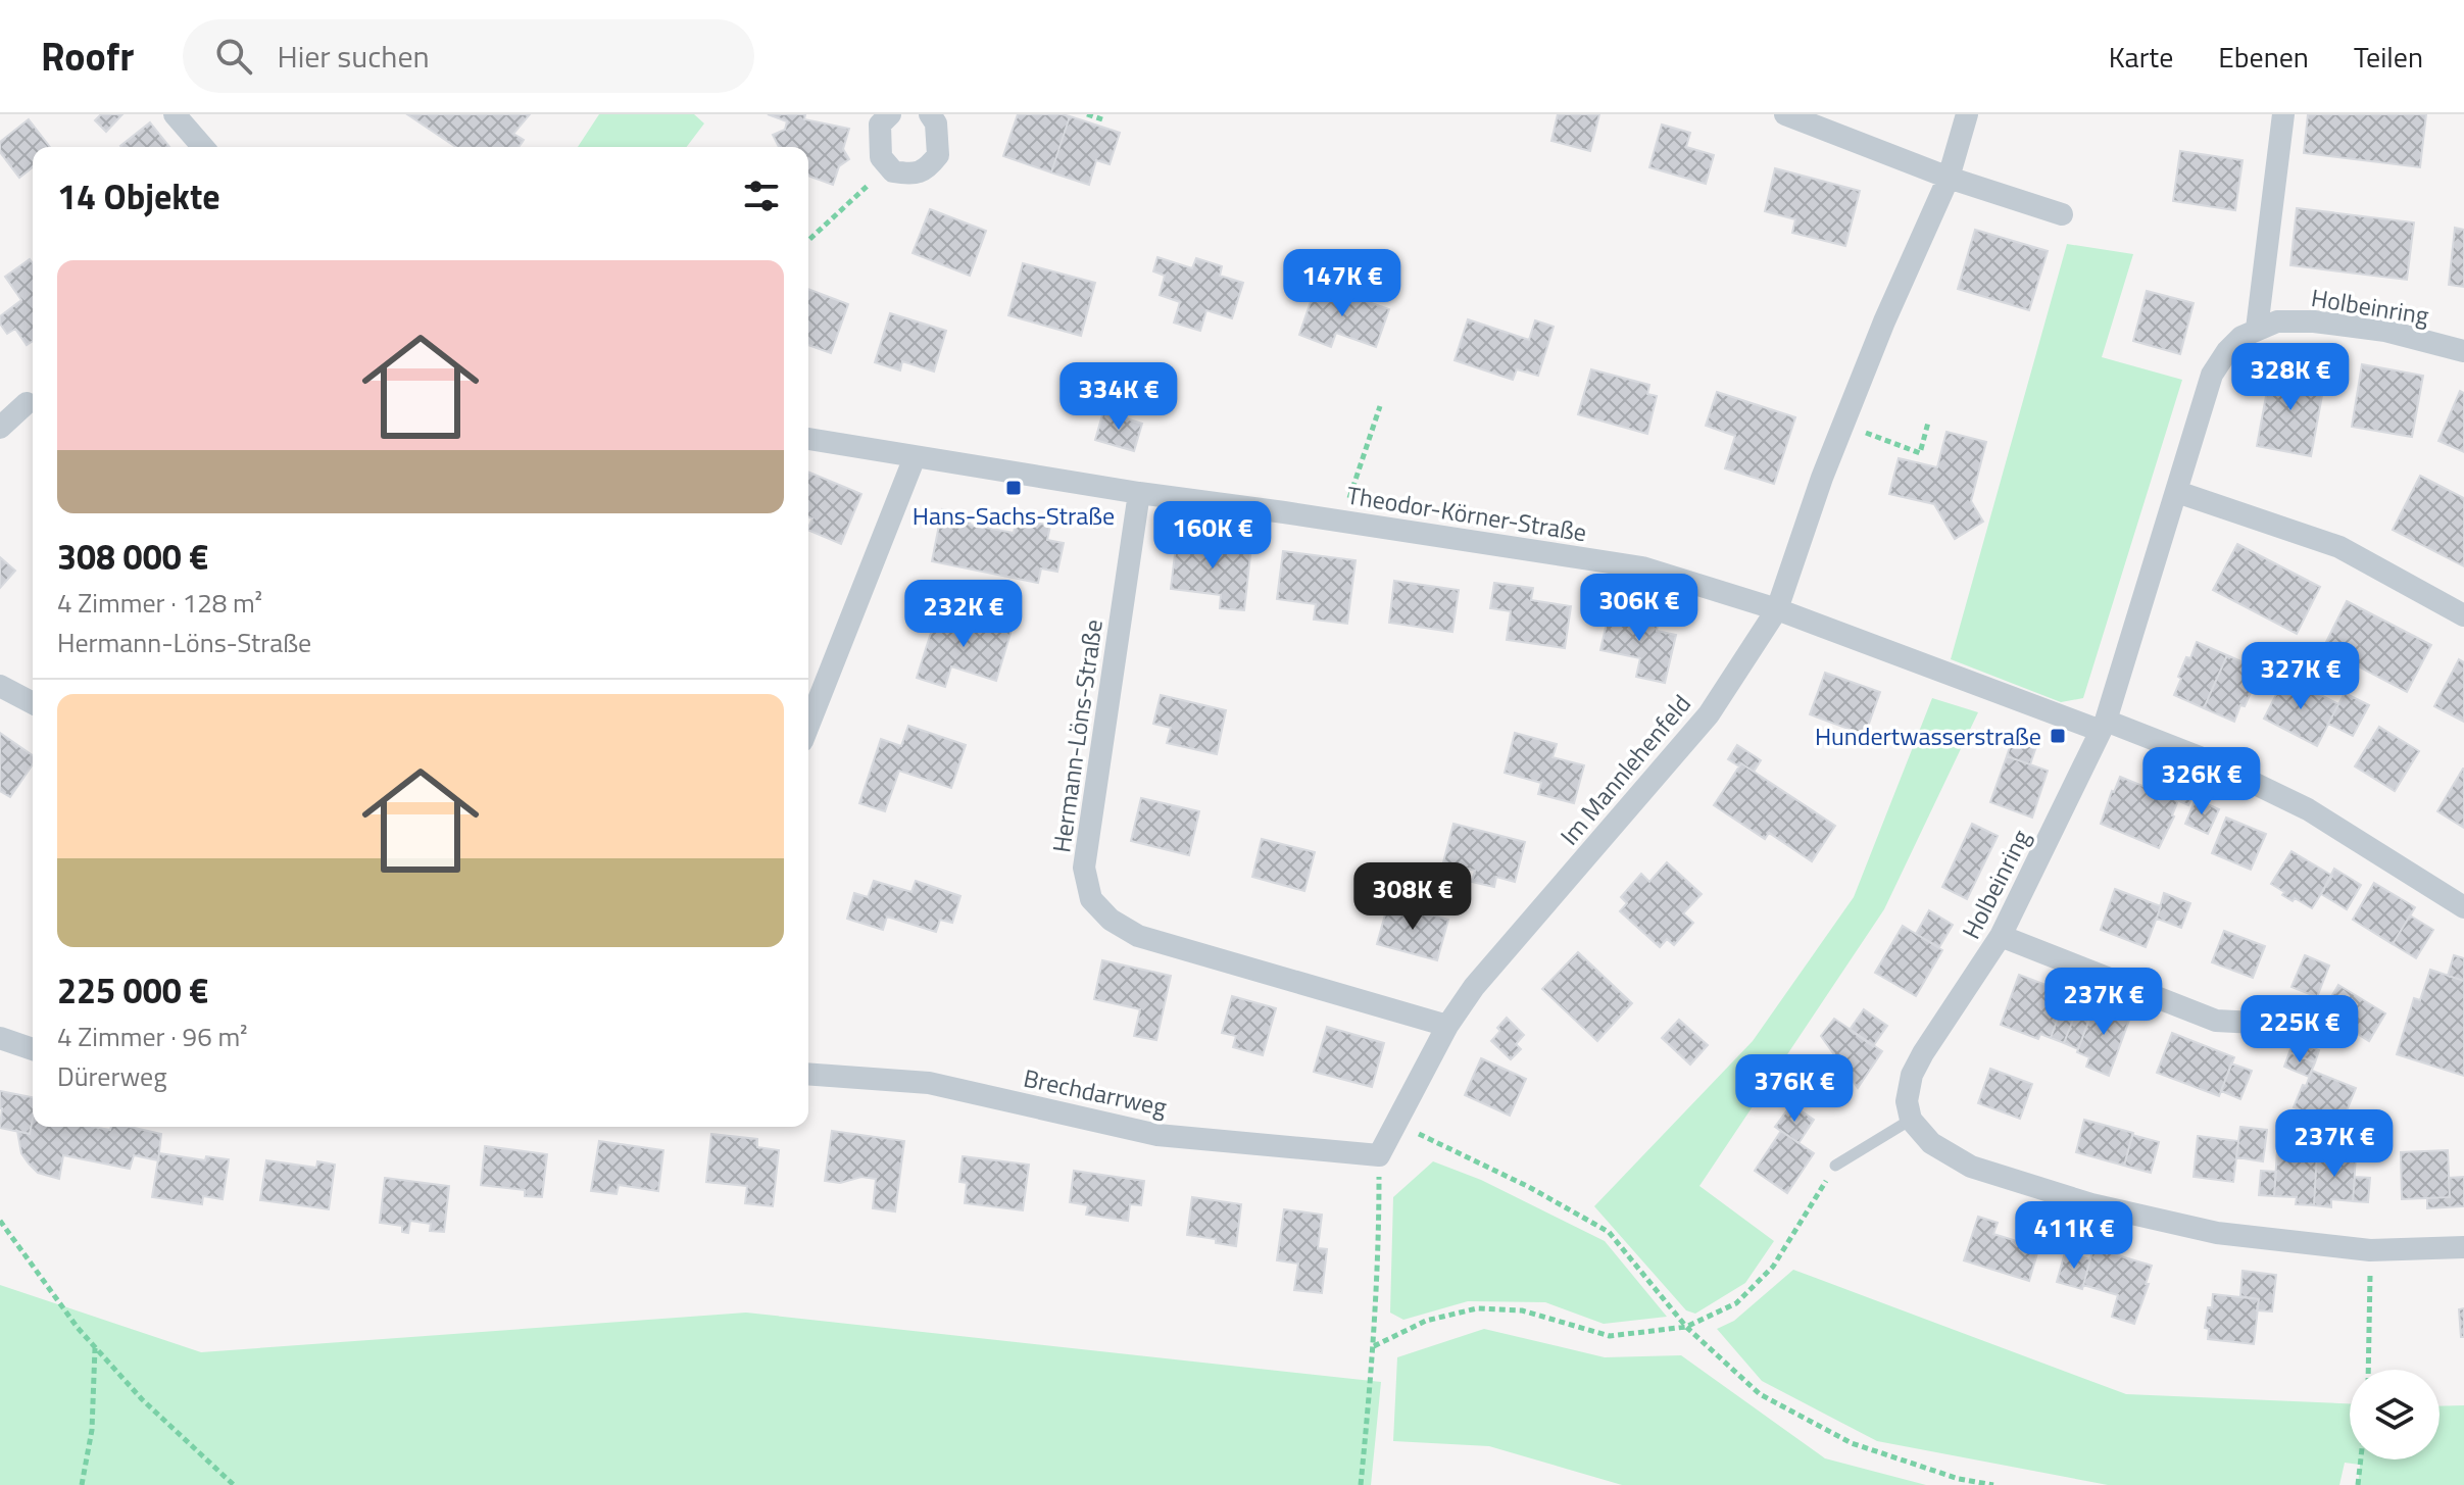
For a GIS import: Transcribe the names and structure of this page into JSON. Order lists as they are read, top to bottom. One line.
{"streets":{"street":["Holbeinring","Theodor-Körner-Straße","Hermann-Löns-Straße","Im Mannlehenfeld","Brechdarrweg"]},"crossings":[["Holbeinring","Theodor-Körner-Straße"],["Theodor-Körner-Straße","Hermann-Löns-Straße"],["Theodor-Körner-Straße","Im Mannlehenfeld"],["Hermann-Löns-Straße","Im Mannlehenfeld"],["Im Mannlehenfeld","Brechdarrweg"]],"places":{"transit":["Hans-Sachs-Straße","Hundertwasserstraße"]},"page":{"header":"Roofr","search":"Hier suchen","nav":["Karte","Ebenen","Teilen"],"heading":"14 Objekte","list":[{"name":"308 000 €","note":"4 Zimmer · 128 m² · Hermann-Löns-Straße"},{"name":"225 000 €","note":"4 Zimmer · 96 m² · Dürerweg"}],"price":["147K €","328K €","334K €","160K €","306K €","232K €","327K €","326K €","308K €","237K €","225K €","376K €","237K €","411K €"]}}
